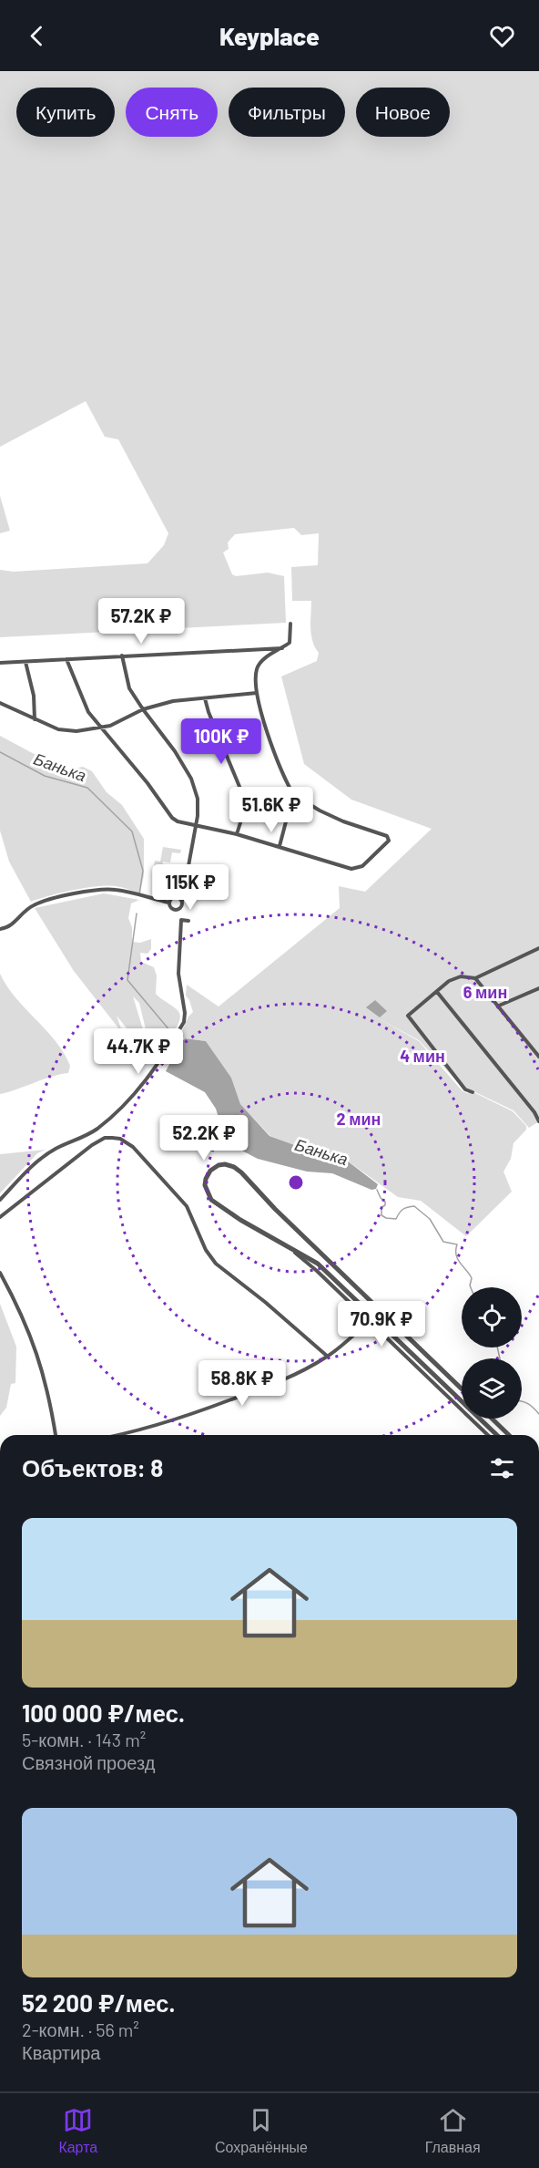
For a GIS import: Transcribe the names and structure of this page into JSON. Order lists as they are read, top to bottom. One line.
{"water":["Банька"],"page":{"header":"Keyplace","chip":["Купить","Снять","Фильтры","Новое"],"price":["57.2K ₽","100K ₽","51.6K ₽","115K ₽","44.7K ₽","52.2K ₽","70.9K ₽","58.8K ₽"],"heading":"Объектов: 8","list":[{"name":"100 000 ₽/мес.","note":"5-комн. · 143 m² · Связной проезд"},{"name":"52 200 ₽/мес.","note":"2-комн. · 56 m² · Квартира"}],"tabs":["Карта","Сохранённые","Главная"]},"rings":["6 мин","4 мин","2 мин"]}
